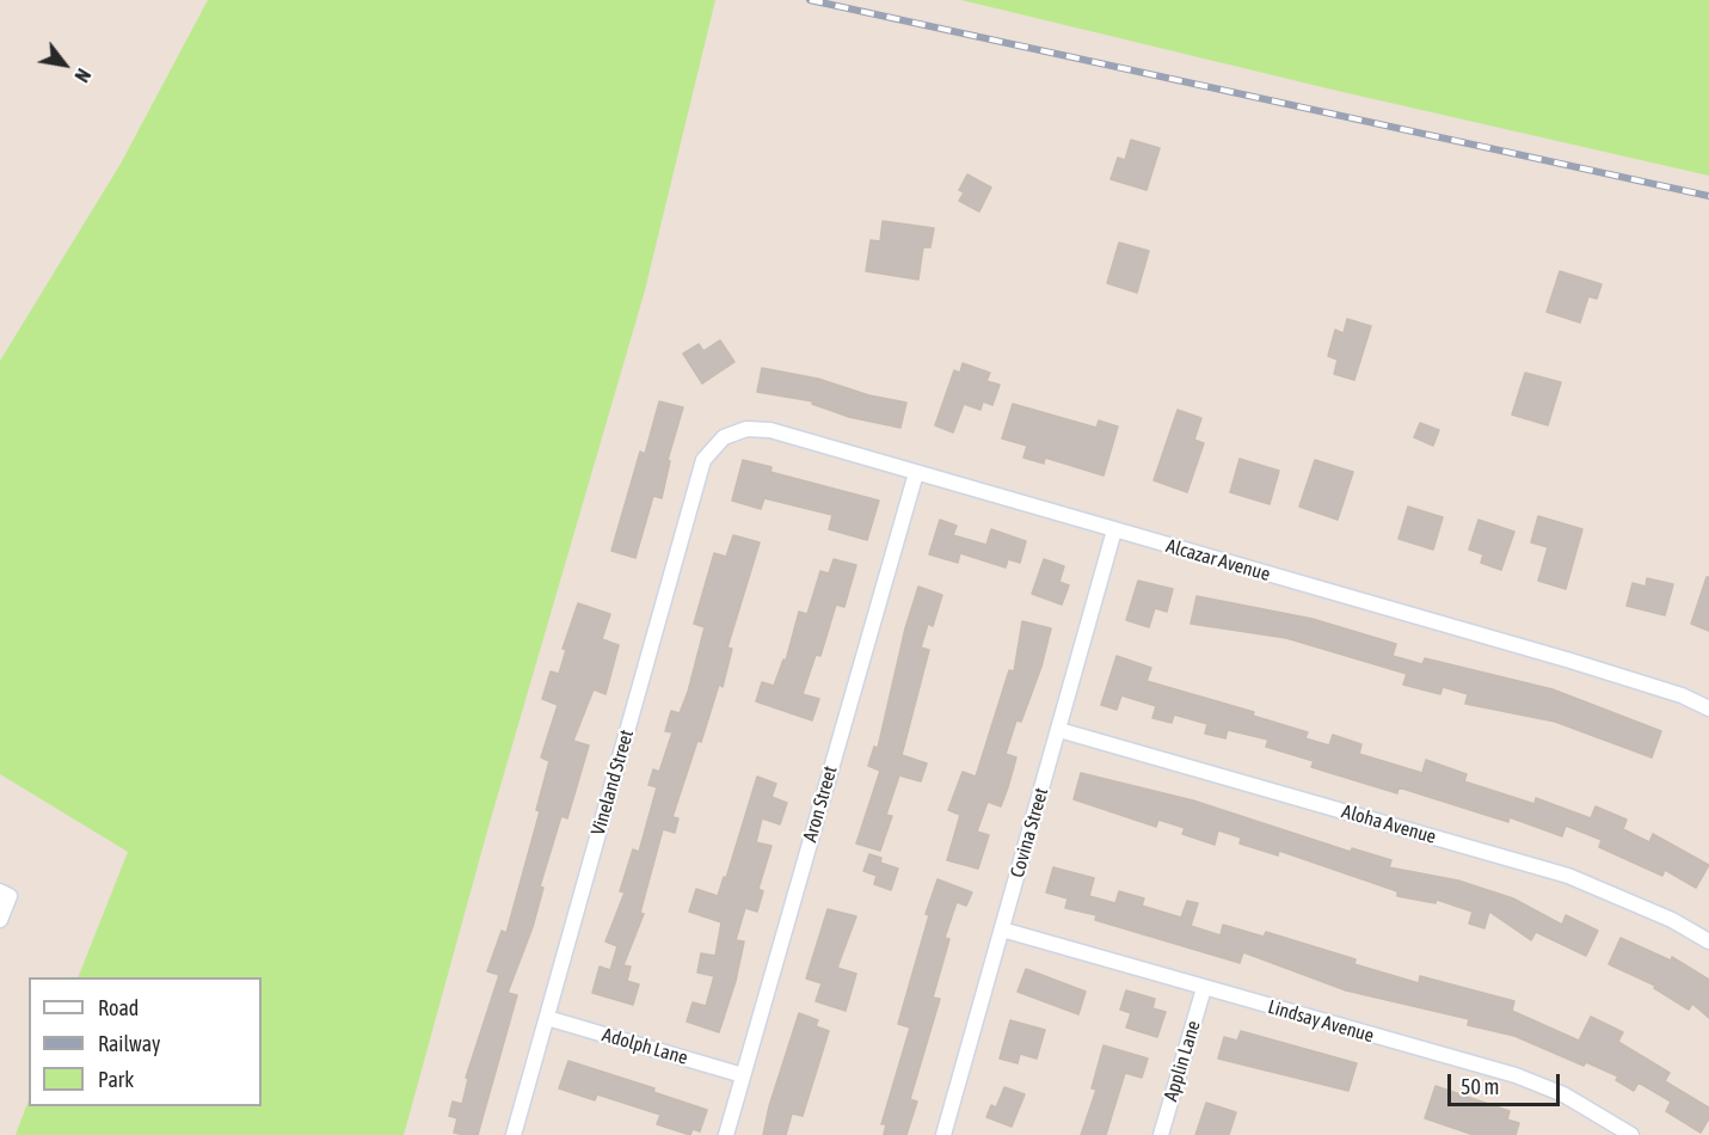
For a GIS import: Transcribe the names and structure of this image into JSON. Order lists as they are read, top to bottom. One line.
{"streets":{"street":["Alcazar Avenue","Vineland Street","Aron Street","Aloha Avenue","Covina Street","Lindsay Avenue","Adolph Lane","Applin Lane"]},"crossings":[["Alcazar Avenue","Vineland Street"],["Alcazar Avenue","Aron Street"],["Alcazar Avenue","Covina Street"],["Vineland Street","Adolph Lane"],["Aron Street","Adolph Lane"],["Aloha Avenue","Covina Street"],["Covina Street","Lindsay Avenue"],["Lindsay Avenue","Applin Lane"]],"legend":["Road","Railway","Park"],"scale_bar":"50 m","north":"bottom right"}
